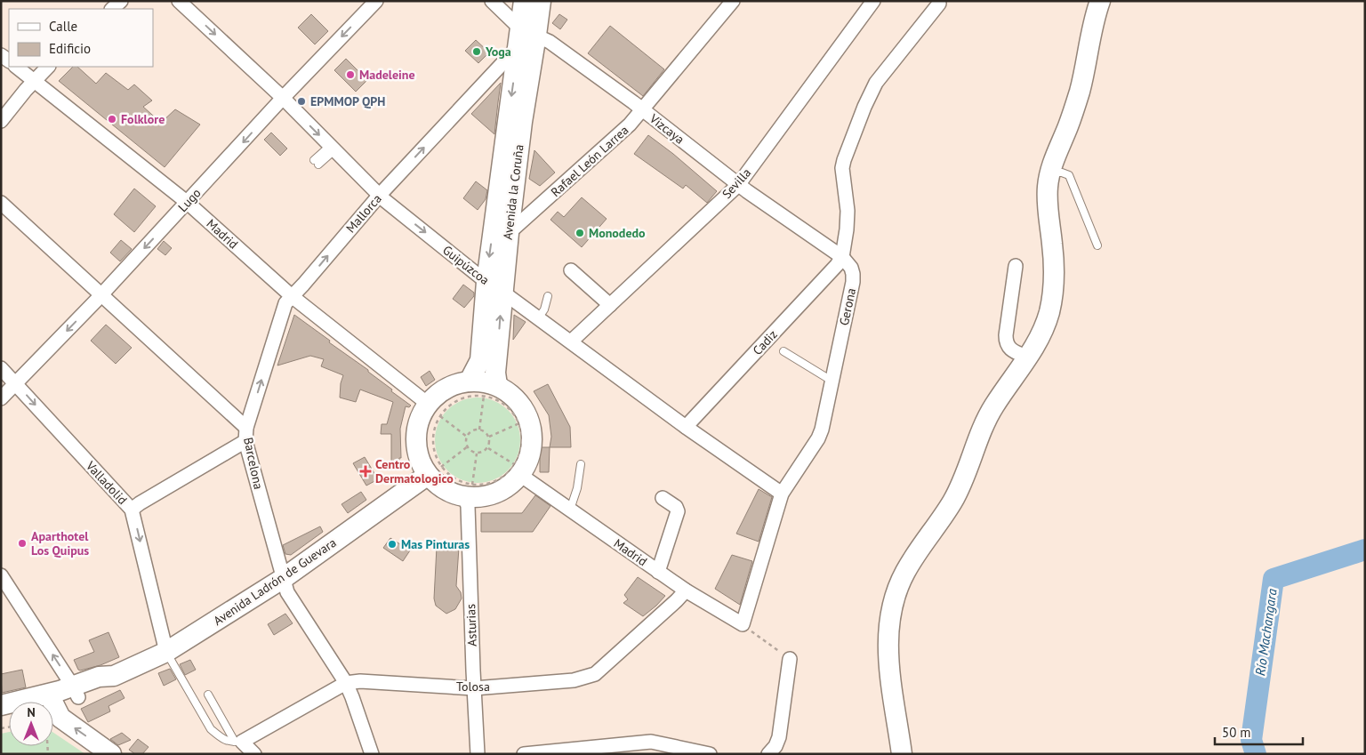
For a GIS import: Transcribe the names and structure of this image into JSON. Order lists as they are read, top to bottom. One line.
{"streets":{"main road":["Avenida la Coruña","Avenida Ladrón de Guevara"],"street":["Vizcaya","Rafael León Larrea","Sevilla","Lugo","Mallorca","Madrid","Guipúzcoa","Gerona","Cadiz","Barcelona","Valladolid","Asturias","Tolosa"]},"crossings":[["Vizcaya","Rafael León Larrea"],["Vizcaya","Sevilla"],["Vizcaya","Avenida la Coruña"],["Vizcaya","Mallorca"],["Vizcaya","Gerona"],["Vizcaya","Cadiz"],["Rafael León Larrea","Avenida la Coruña"],["Sevilla","Guipúzcoa"],["Avenida la Coruña","Mallorca"],["Avenida la Coruña","Guipúzcoa"],["Lugo","Madrid"],["Lugo","Guipúzcoa"],["Lugo","Barcelona"],["Lugo","Valladolid"],["Mallorca","Madrid"],["Mallorca","Guipúzcoa"],["Mallorca","Barcelona"],["Madrid","Gerona"],["Madrid","Tolosa"],["Guipúzcoa","Gerona"],["Guipúzcoa","Cadiz"],["Gerona","Cadiz"],["Barcelona","Avenida Ladrón de Guevara"],["Barcelona","Tolosa"],["Valladolid","Avenida Ladrón de Guevara"],["Asturias","Tolosa"]],"one_way":["Lugo","Mallorca","Guipúzcoa","Valladolid"],"water":["Río Machangara"],"places":{"other":["Yoga","Madeleine","EPMMOP QPH","Folklore","Monodedo","Aparthotel Los Quipus","Mas Pinturas"],"health":["Centro Dermatologico"]},"legend":["Calle","Edificio"],"scale_bar":"50 m","north":"top"}
